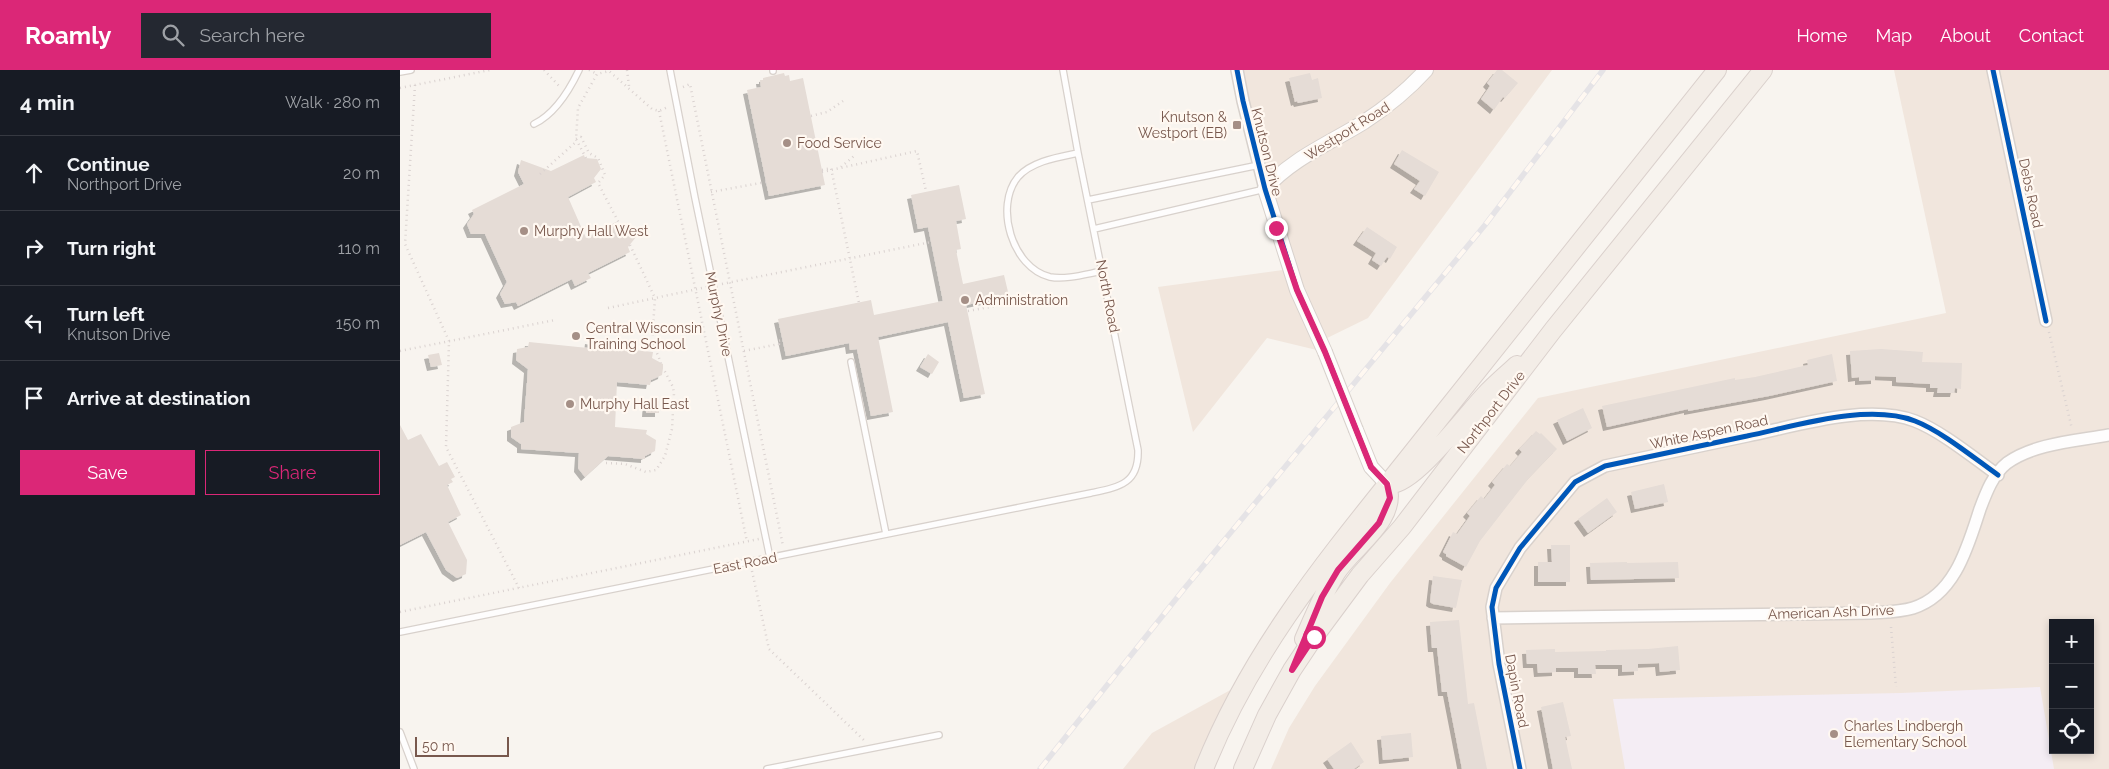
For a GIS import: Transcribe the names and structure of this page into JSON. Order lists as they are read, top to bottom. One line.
{"streets":{"main road":["Northport Drive"],"street":["Westport Road","Knutson Drive","Debs Road","White Aspen Road","American Ash Drive","Dapin Road"],"lane":["North Road","Murphy Drive","East Road"]},"crossings":[["Westport Road","Knutson Drive"],["North Road","East Road"],["Murphy Drive","East Road"],["White Aspen Road","American Ash Drive"],["White Aspen Road","Dapin Road"],["American Ash Drive","Dapin Road"]],"places":{"transit":["Knutson & Westport (EB)"],"other":["Food Service","Murphy Hall West","Administration","Central Wisconsin Training School","Murphy Hall East","Charles Lindbergh Elementary School"]},"scale_bar":"50 m","page":{"header":"Roamly","search":"Search here","nav":["Home","Map","About","Contact"],"heading":["4 min","Walk · 280 m"],"list":[["Continue","Northport Drive","20 m"],["Turn right","110 m"],["Turn left","Knutson Drive","150 m"],"Arrive at destination"],"buttons":["Save","Share"],"map_buttons":["+","−"],"scale":"50 m"}}
